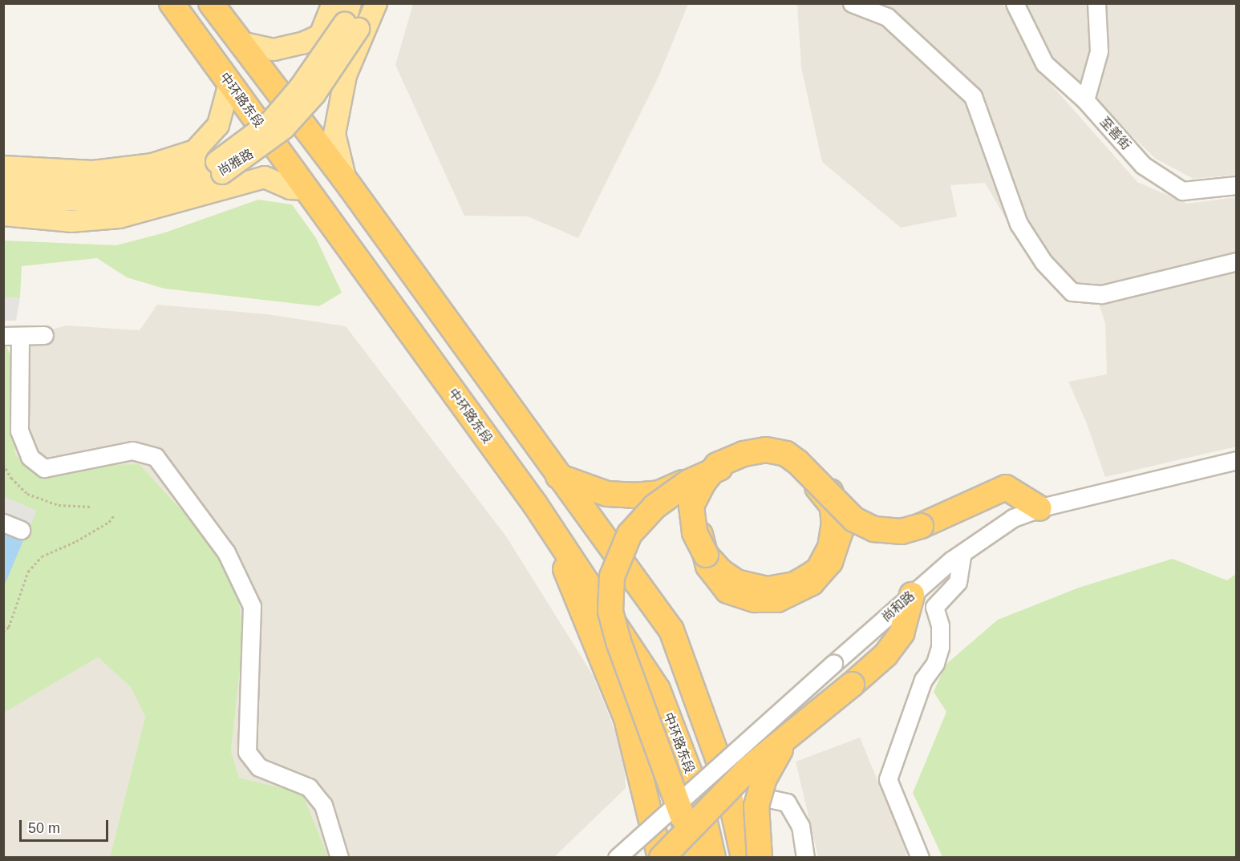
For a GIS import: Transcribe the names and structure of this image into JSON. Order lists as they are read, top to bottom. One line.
{"streets":{"highway":["中环路东段"],"main road":["尚雅路"],"street":["至善街","尚和路"]},"scale_bar":"50 m"}
